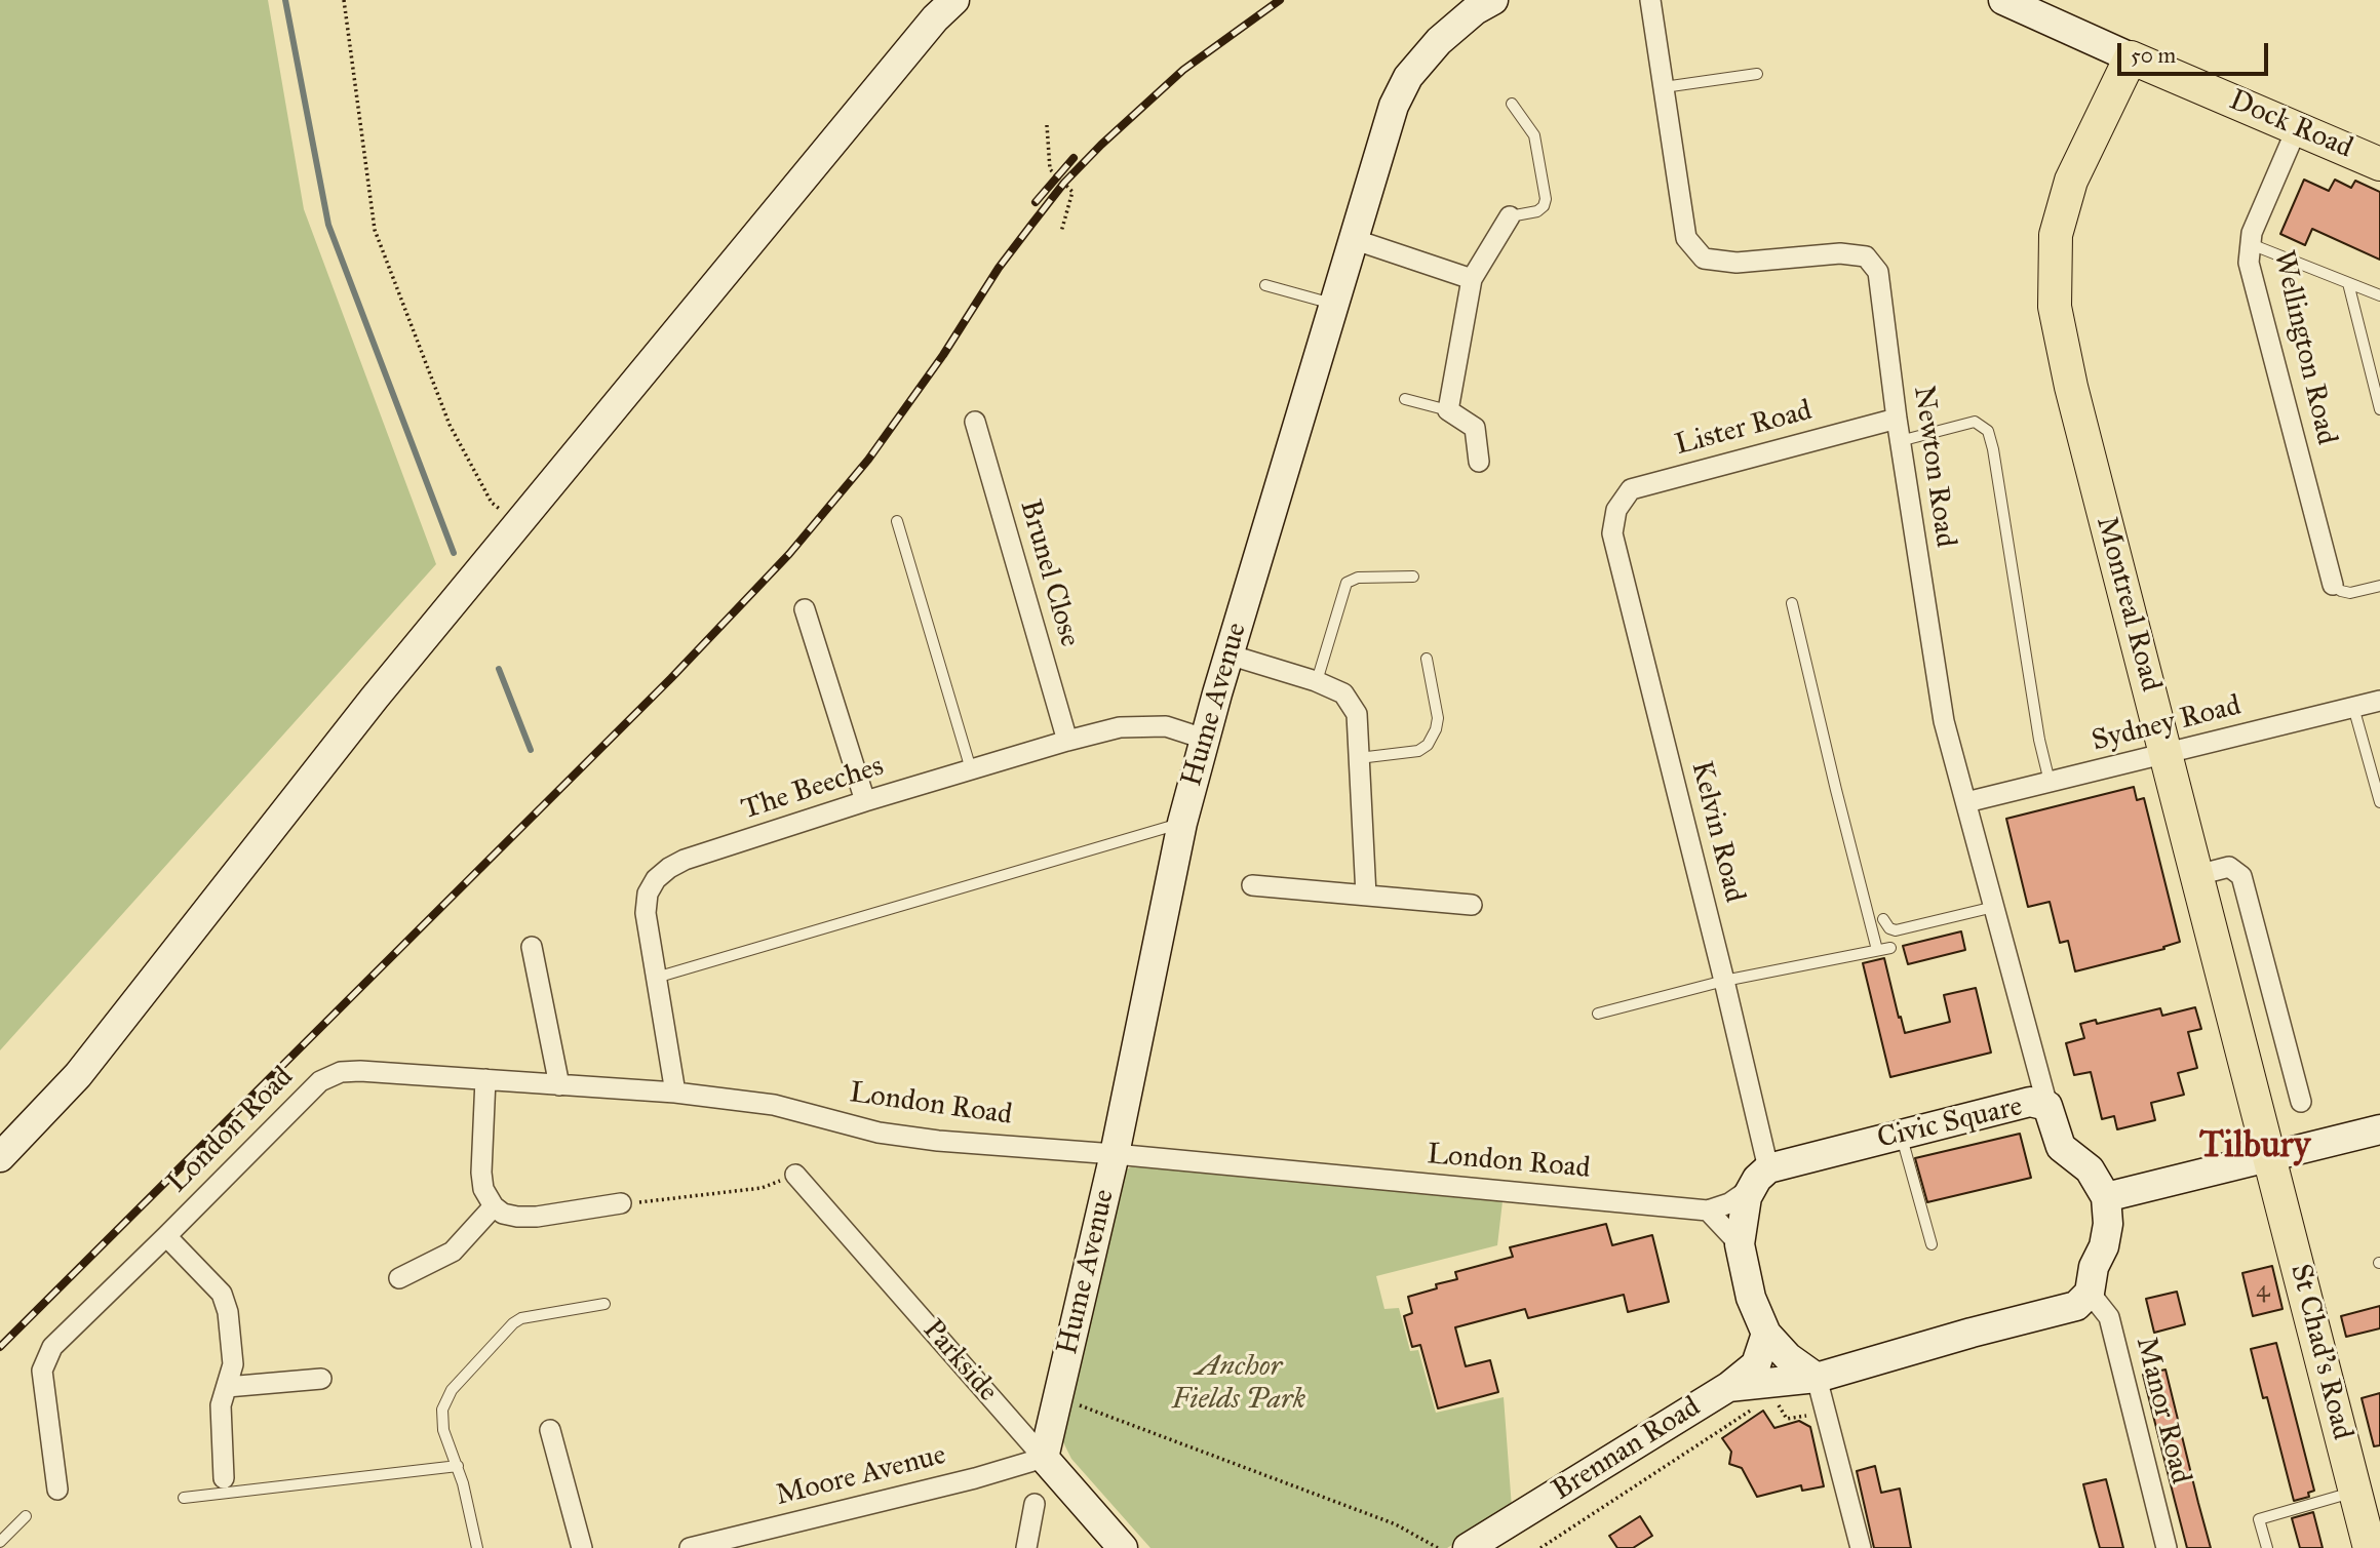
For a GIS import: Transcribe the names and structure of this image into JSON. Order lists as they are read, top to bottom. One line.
{"streets":{"main road":["Dock Road","Montreal Road","St Chad's Road"],"street":["Wellington Road","Lister Road","Newton Road","Brunel Close","Hume Avenue","Sydney Road","The Beeches","Kelvin Road","London Road","Civic Square","Parkside","Manor Road","Brennan Road","Moore Avenue"]},"crossings":[["Dock Road","Wellington Road"],["Dock Road","Montreal Road"],["Lister Road","Newton Road"],["Lister Road","Kelvin Road"],["Newton Road","Sydney Road"],["Newton Road","Civic Square"],["Brunel Close","The Beeches"],["Montreal Road","Sydney Road"],["Montreal Road","St Chad's Road"],["Hume Avenue","The Beeches"],["Hume Avenue","London Road"],["Hume Avenue","Parkside"],["Hume Avenue","Moore Avenue"],["The Beeches","London Road"],["Kelvin Road","Civic Square"],["Parkside","Moore Avenue"]],"districts":["Tilbury"],"parks":["Anchor Fields Park"],"house_numbers":["4"],"scale_bar":"50 m"}
